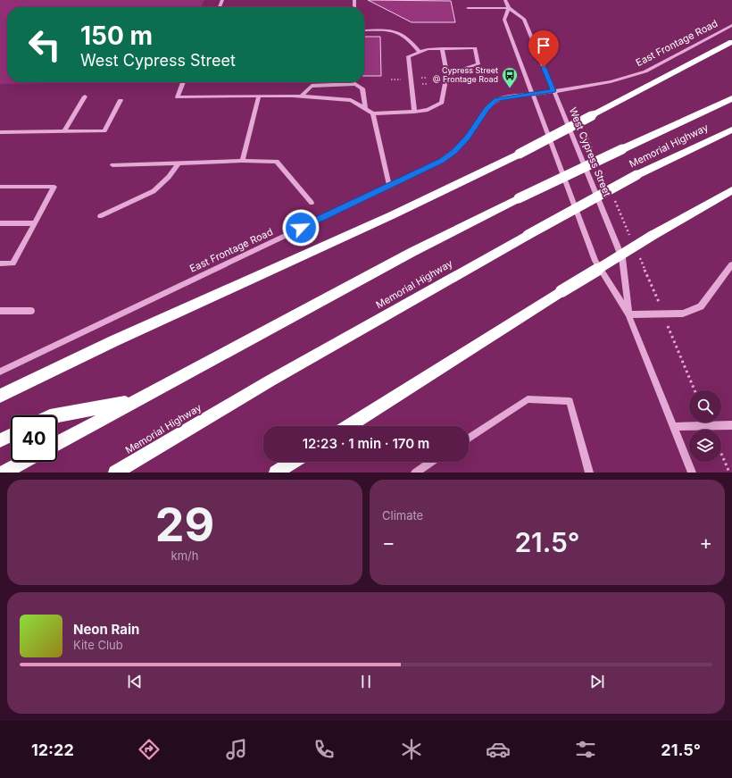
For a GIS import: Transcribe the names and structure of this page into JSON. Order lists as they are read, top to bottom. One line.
{"streets":{"highway":["Memorial Highway"],"street":["East Frontage Road","West Cypress Street"]},"crossings":[["East Frontage Road","West Cypress Street"]],"places":{"bus stop":["Cypress Street @ Frontage Road"]},"page":{"turn":["150 m","West Cypress Street"],"limit":"40","trip":"12:23 · 1 min · 170 m","tile":[["29","km/h"],"Climate"],"heat":["−","21.5°","+"],"song":["Neon Rain","Kite Club"],"tabs":["12:22","21.5°"]}}
